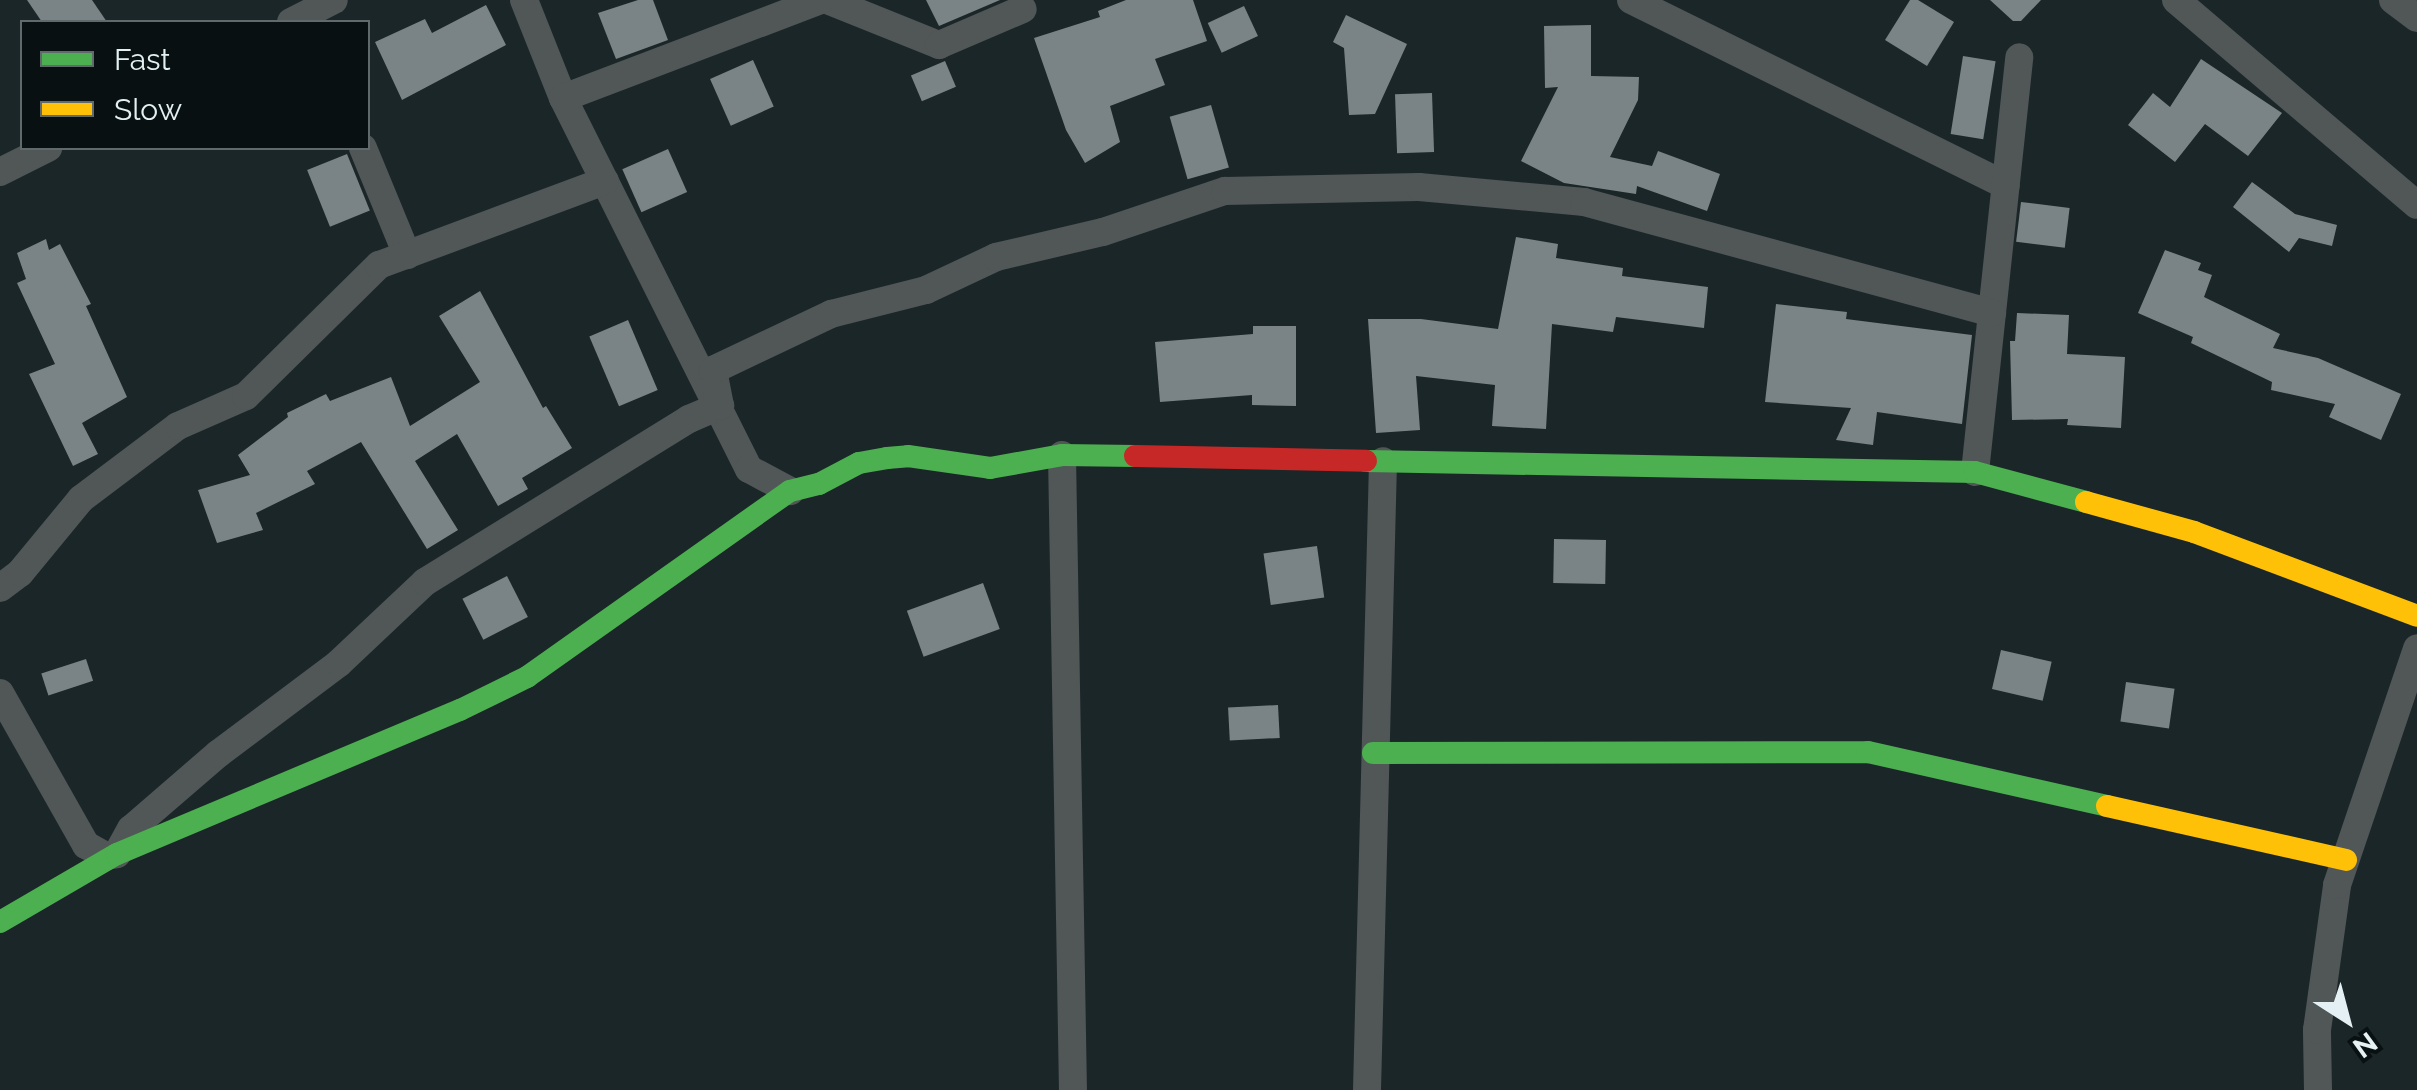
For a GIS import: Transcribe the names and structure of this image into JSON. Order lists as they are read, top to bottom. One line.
{"legend":["Fast","Slow"],"north":"bottom right"}
